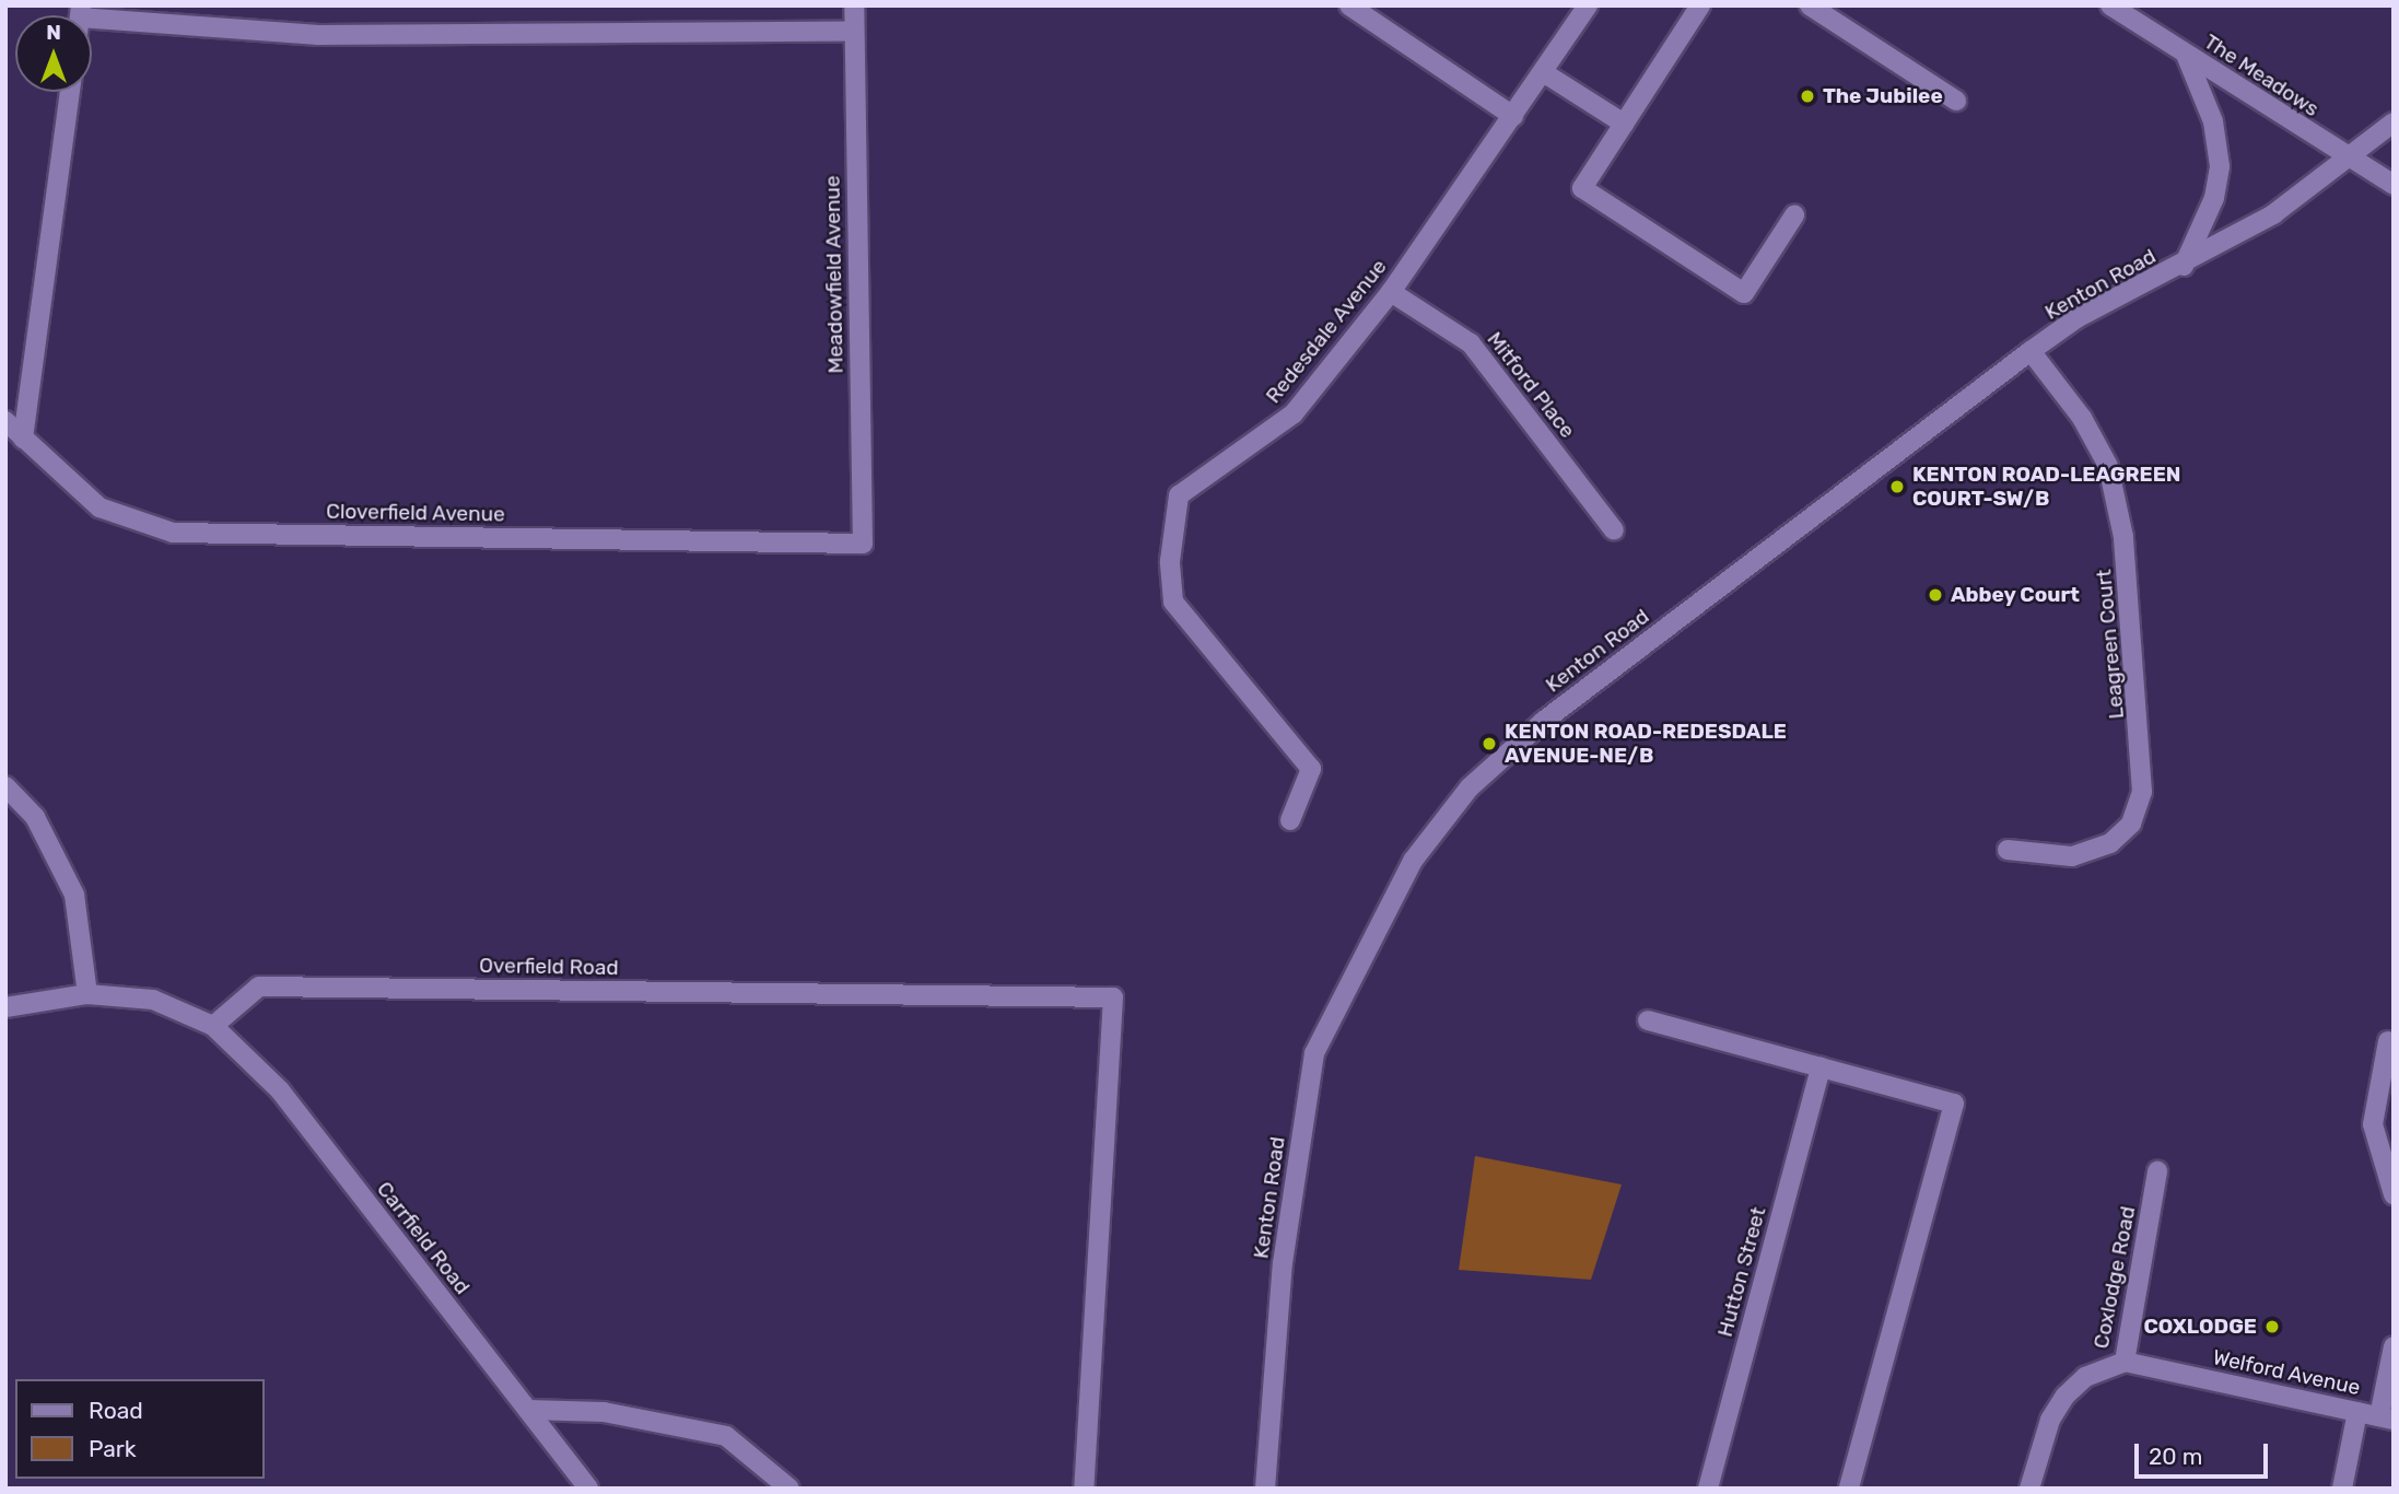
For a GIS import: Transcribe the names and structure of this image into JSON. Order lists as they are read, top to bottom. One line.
{"streets":{"street":["The Meadows","Meadowfield Avenue","Kenton Road","Redesdale Avenue","Mitford Place","Cloverfield Avenue","Leagreen Court","Overfield Road","Carrfield Road","Hutton Street","Coxlodge Road","Welford Avenue"]},"crossings":[["The Meadows","Kenton Road"],["Meadowfield Avenue","Cloverfield Avenue"],["Kenton Road","Leagreen Court"],["Redesdale Avenue","Mitford Place"],["Overfield Road","Carrfield Road"],["Coxlodge Road","Welford Avenue"]],"places":["The Jubilee","KENTON ROAD-LEAGREEN COURT-SW/B","Abbey Court","KENTON ROAD-REDESDALE AVENUE-NE/B","COXLODGE"],"legend":["Road","Park"],"scale_bar":"20 m","north":"top"}
